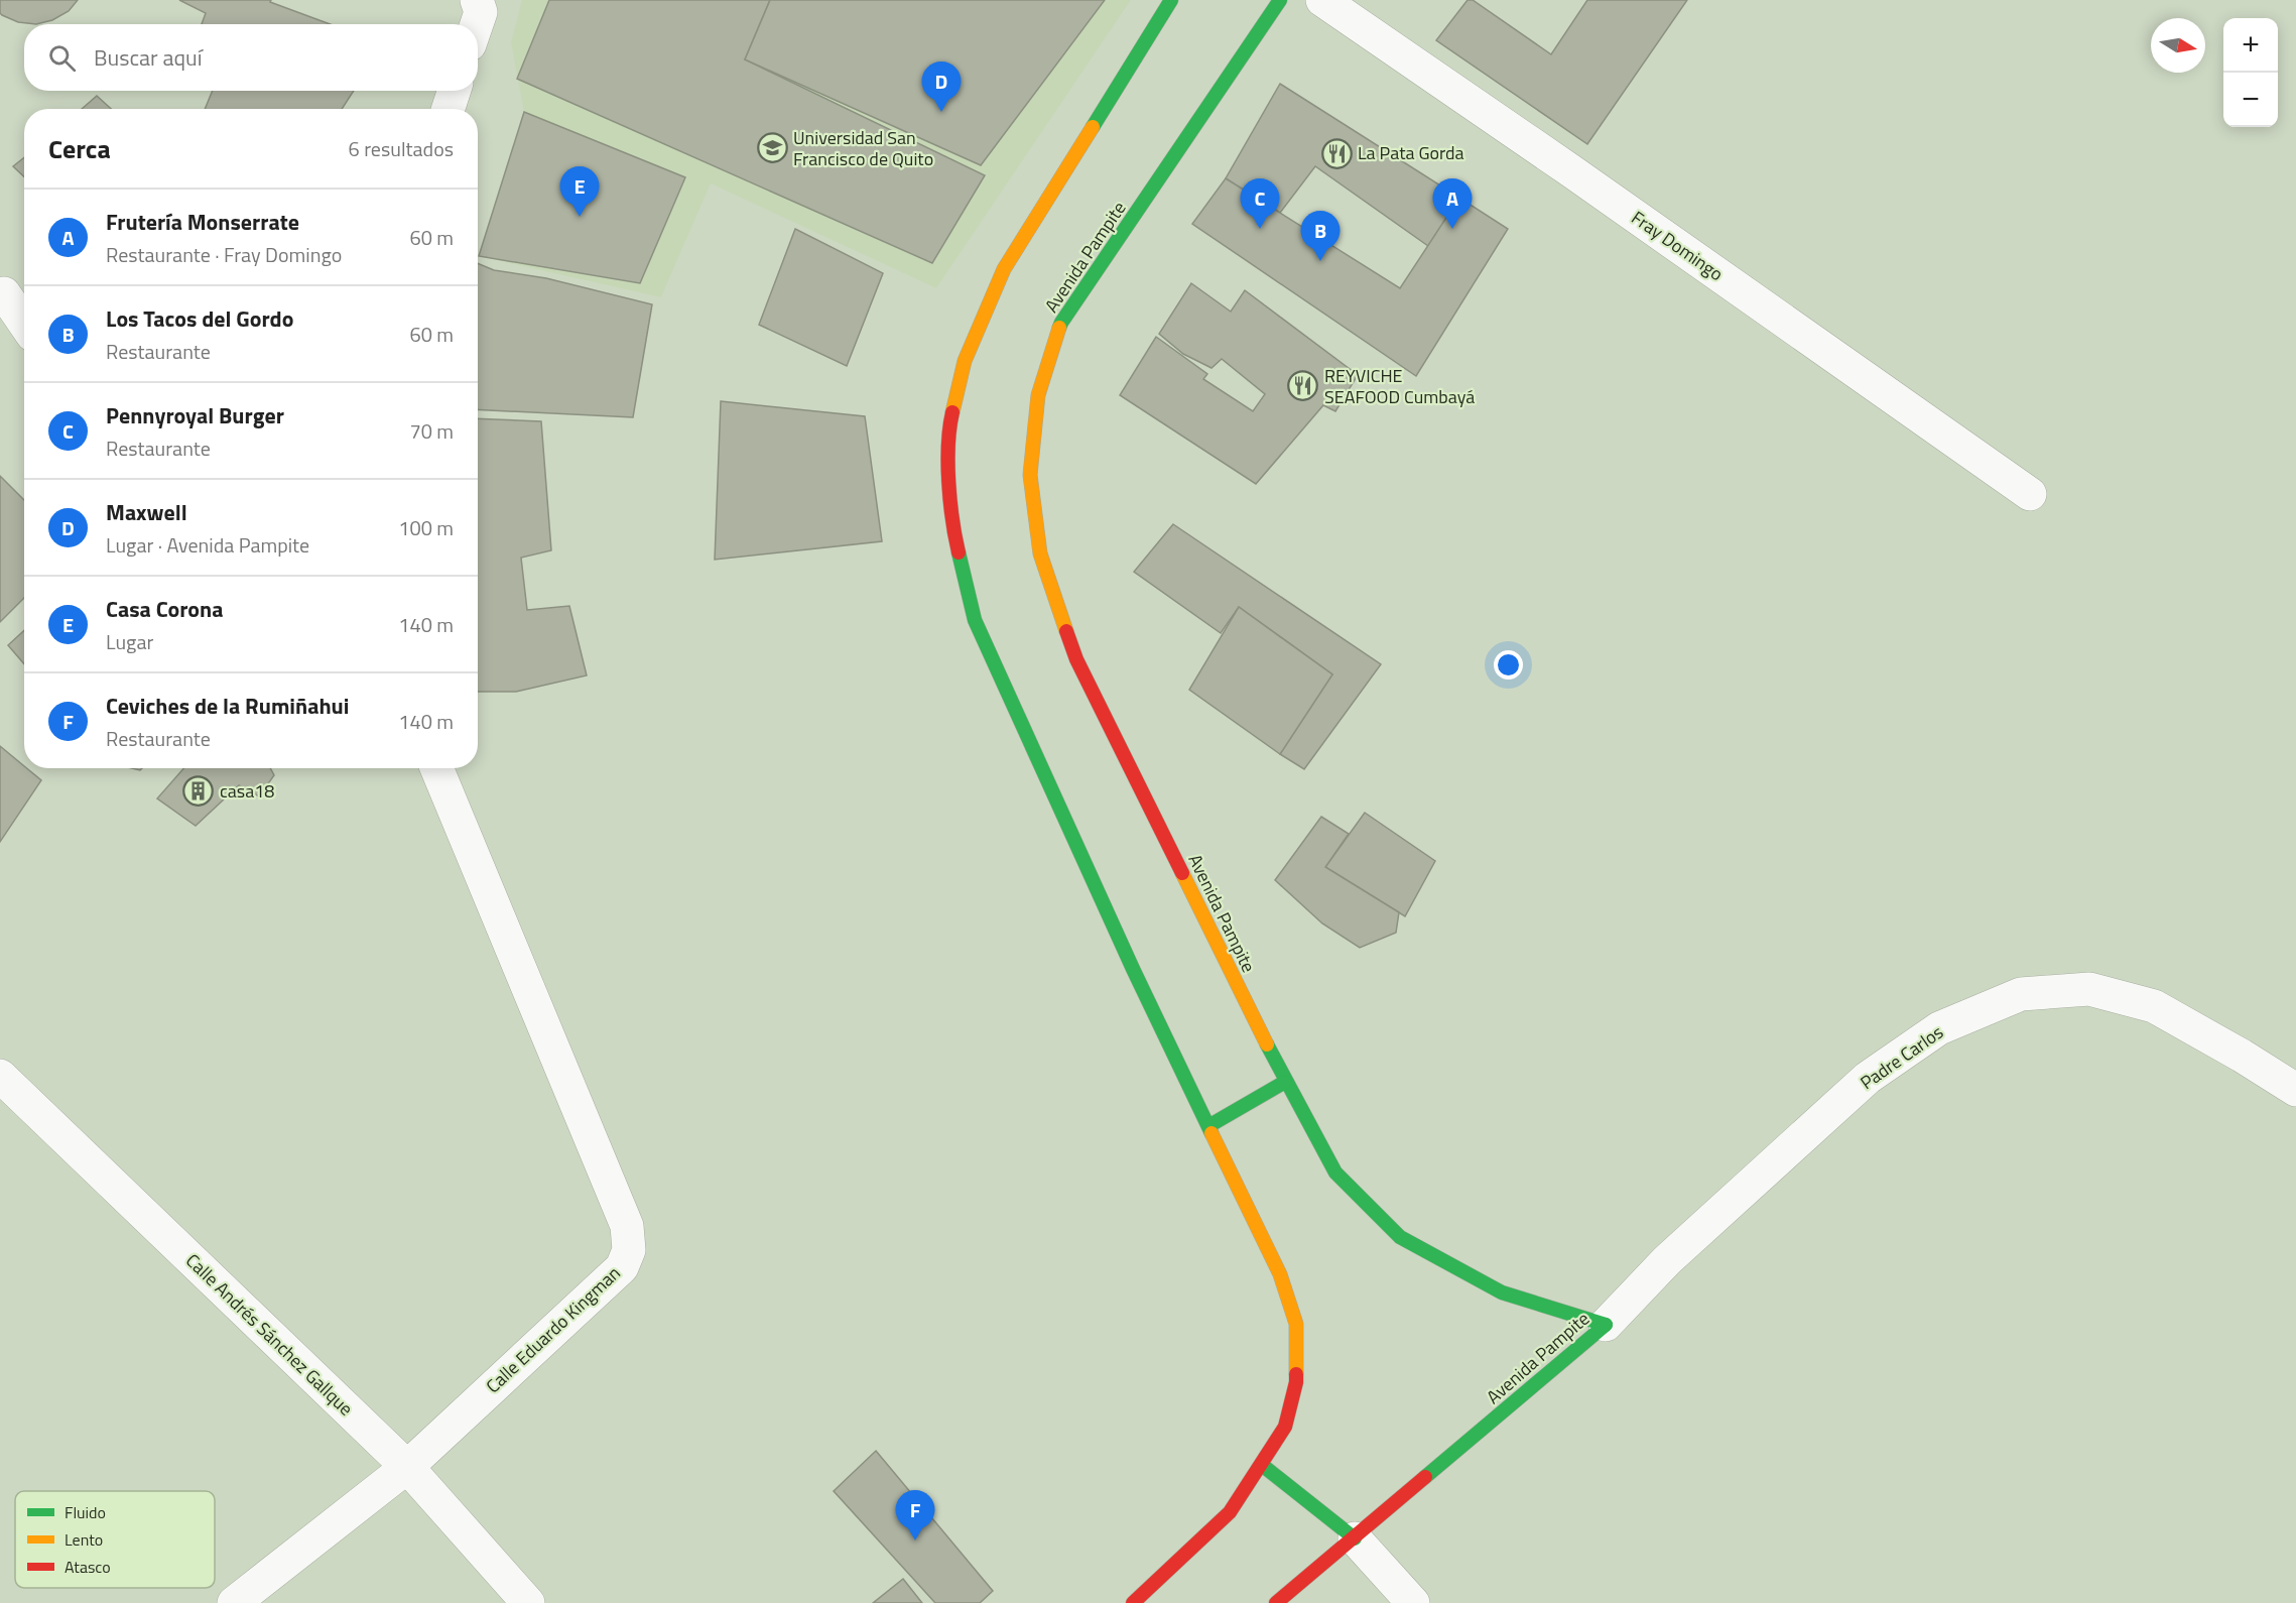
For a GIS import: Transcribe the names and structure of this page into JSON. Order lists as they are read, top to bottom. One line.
{"streets":{"street":["Fray Domingo","Avenida Pampite","Padre Carlos","Calle Eduardo Kingman","Calle Andrés Sánchez Gallque"]},"crossings":[["Avenida Pampite","Padre Carlos"],["Calle Eduardo Kingman","Calle Andrés Sánchez Gallque"]],"places":{"school or university":["Universidad San Francisco de Quito"],"restaurant":["La Pata Gorda","REYVICHE SEAFOOD Cumbayá"],"building":["casa18"]},"legend":["Fluido","Lento","Atasco"],"north":"right","page":{"map_buttons":["+","−"],"search":"Buscar aquí","pins":["D","E","A","C","B","F"],"heading":["Cerca","6 resultados"],"list":[{"mark":"A","name":"Frutería Monserrate","note":"Restaurante · Fray Domingo","value":"60 m"},{"mark":"B","name":"Los Tacos del Gordo","note":"Restaurante","value":"60 m"},{"mark":"C","name":"Pennyroyal Burger","note":"Restaurante","value":"70 m"},{"mark":"D","name":"Maxwell","note":"Lugar · Avenida Pampite","value":"100 m"},{"mark":"E","name":"Casa Corona","note":"Lugar","value":"140 m"},{"mark":"F","name":"Ceviches de la Rumiñahui","note":"Restaurante","value":"140 m"}]}}
